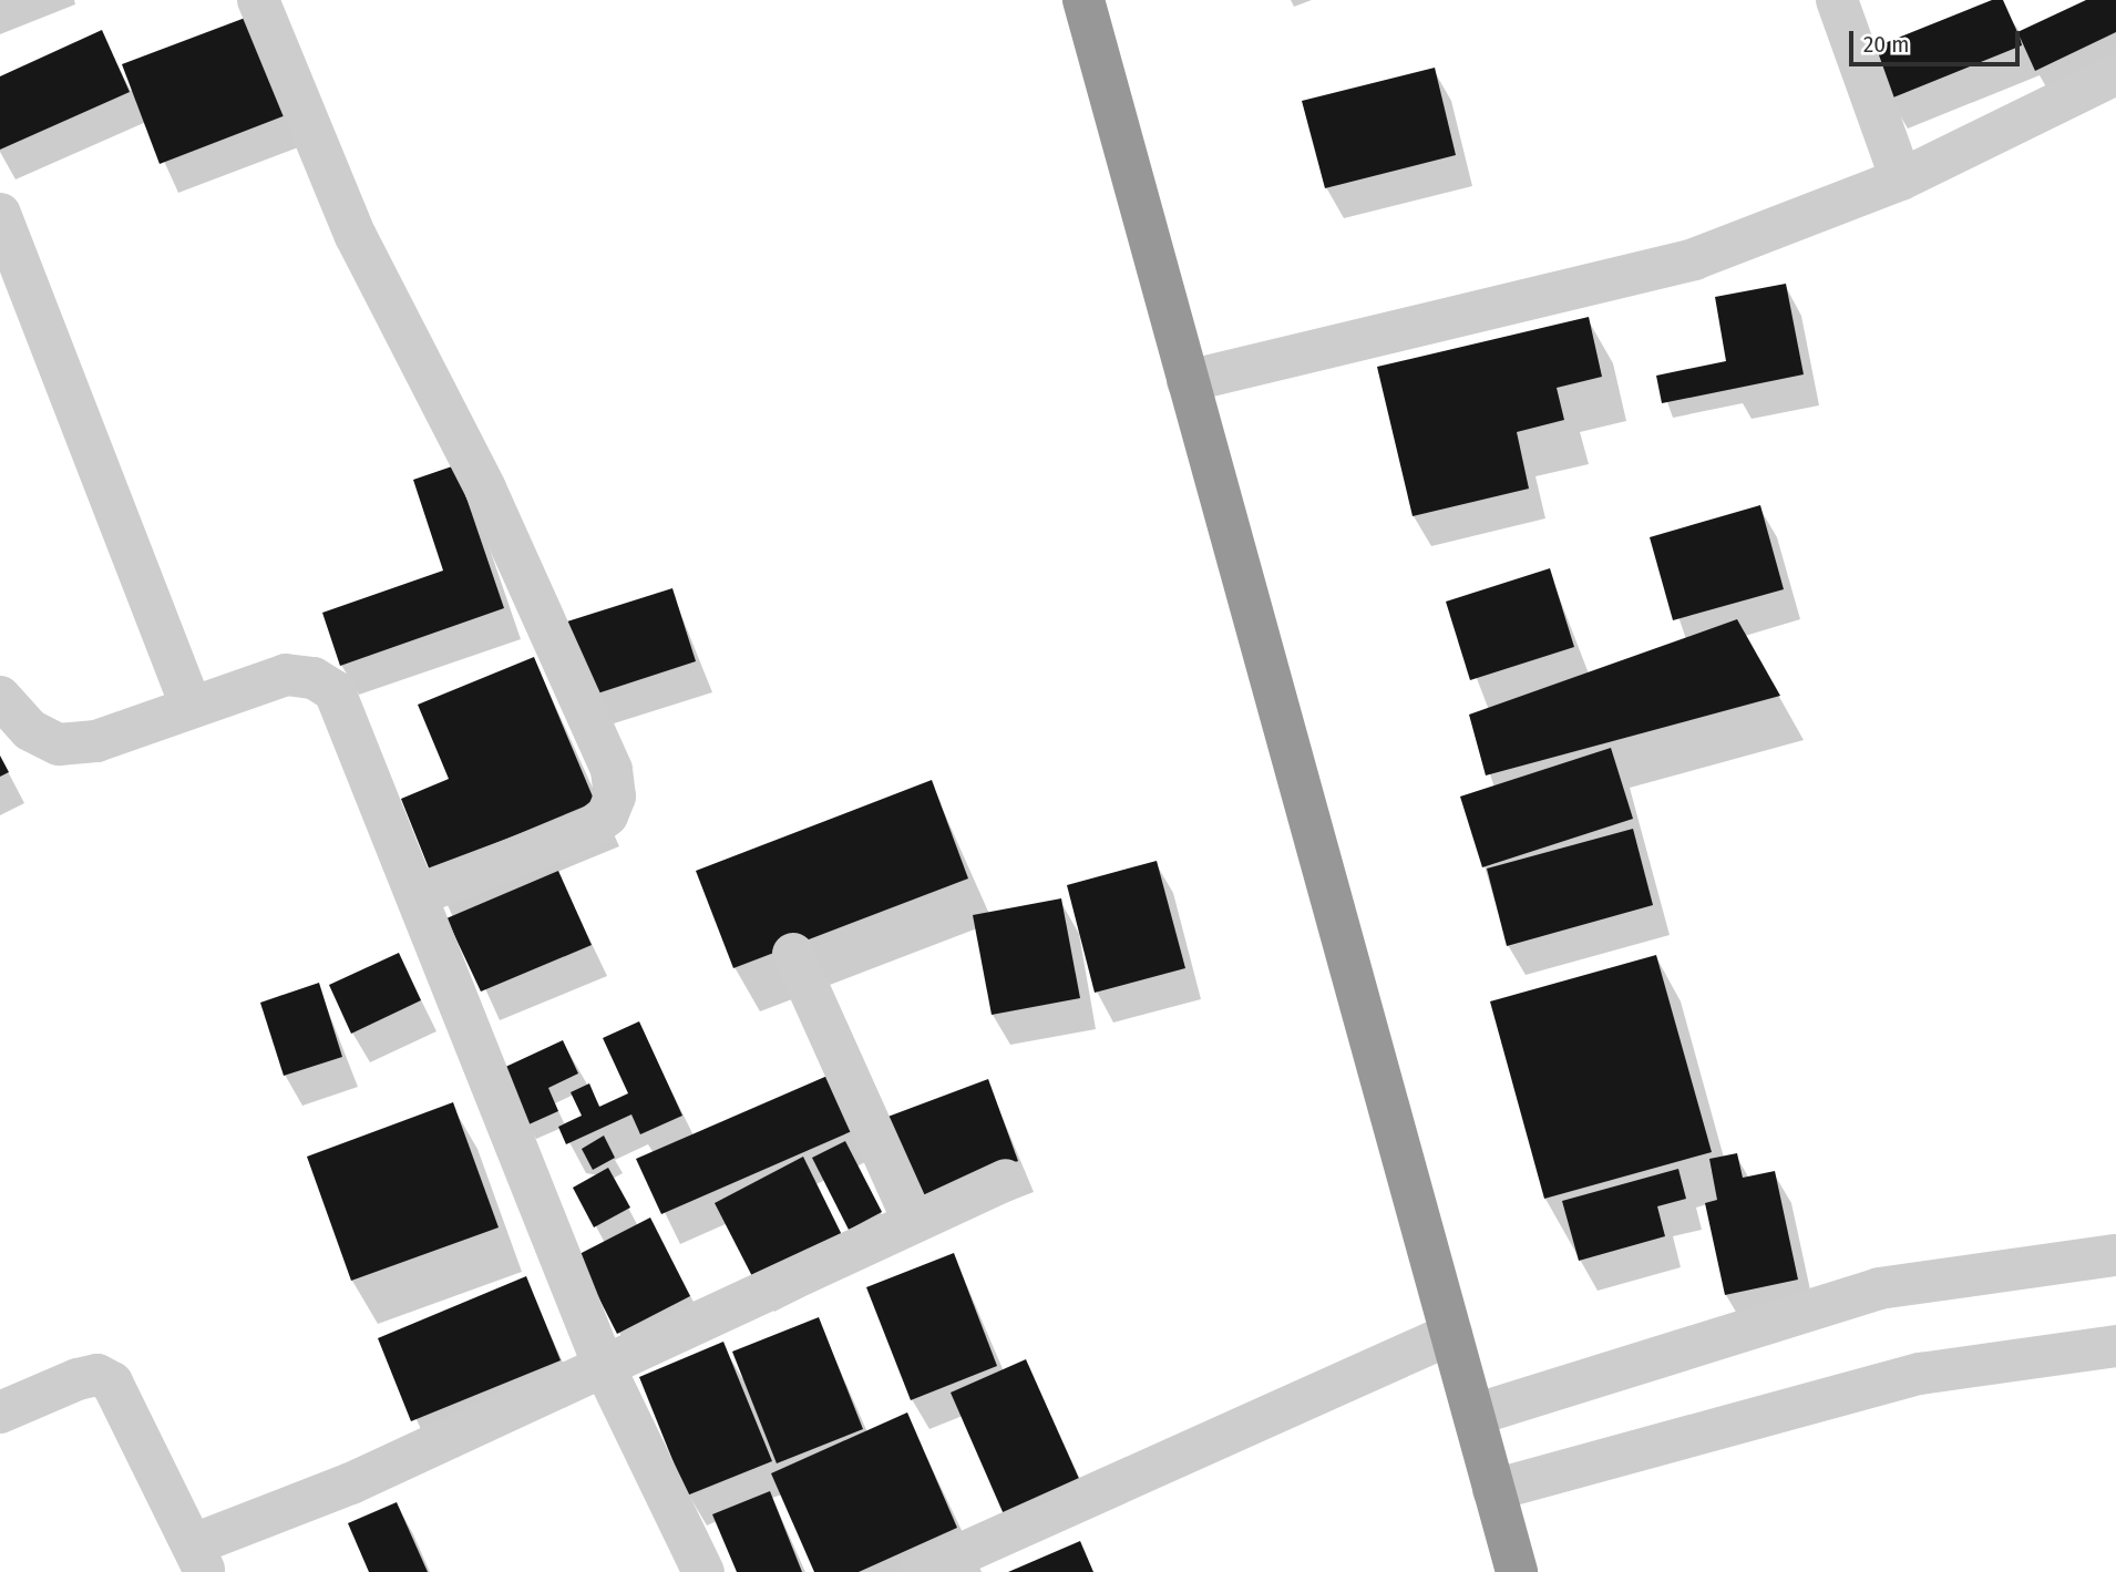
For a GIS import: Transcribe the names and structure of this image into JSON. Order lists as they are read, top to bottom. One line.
{"scale_bar":"20 m"}
